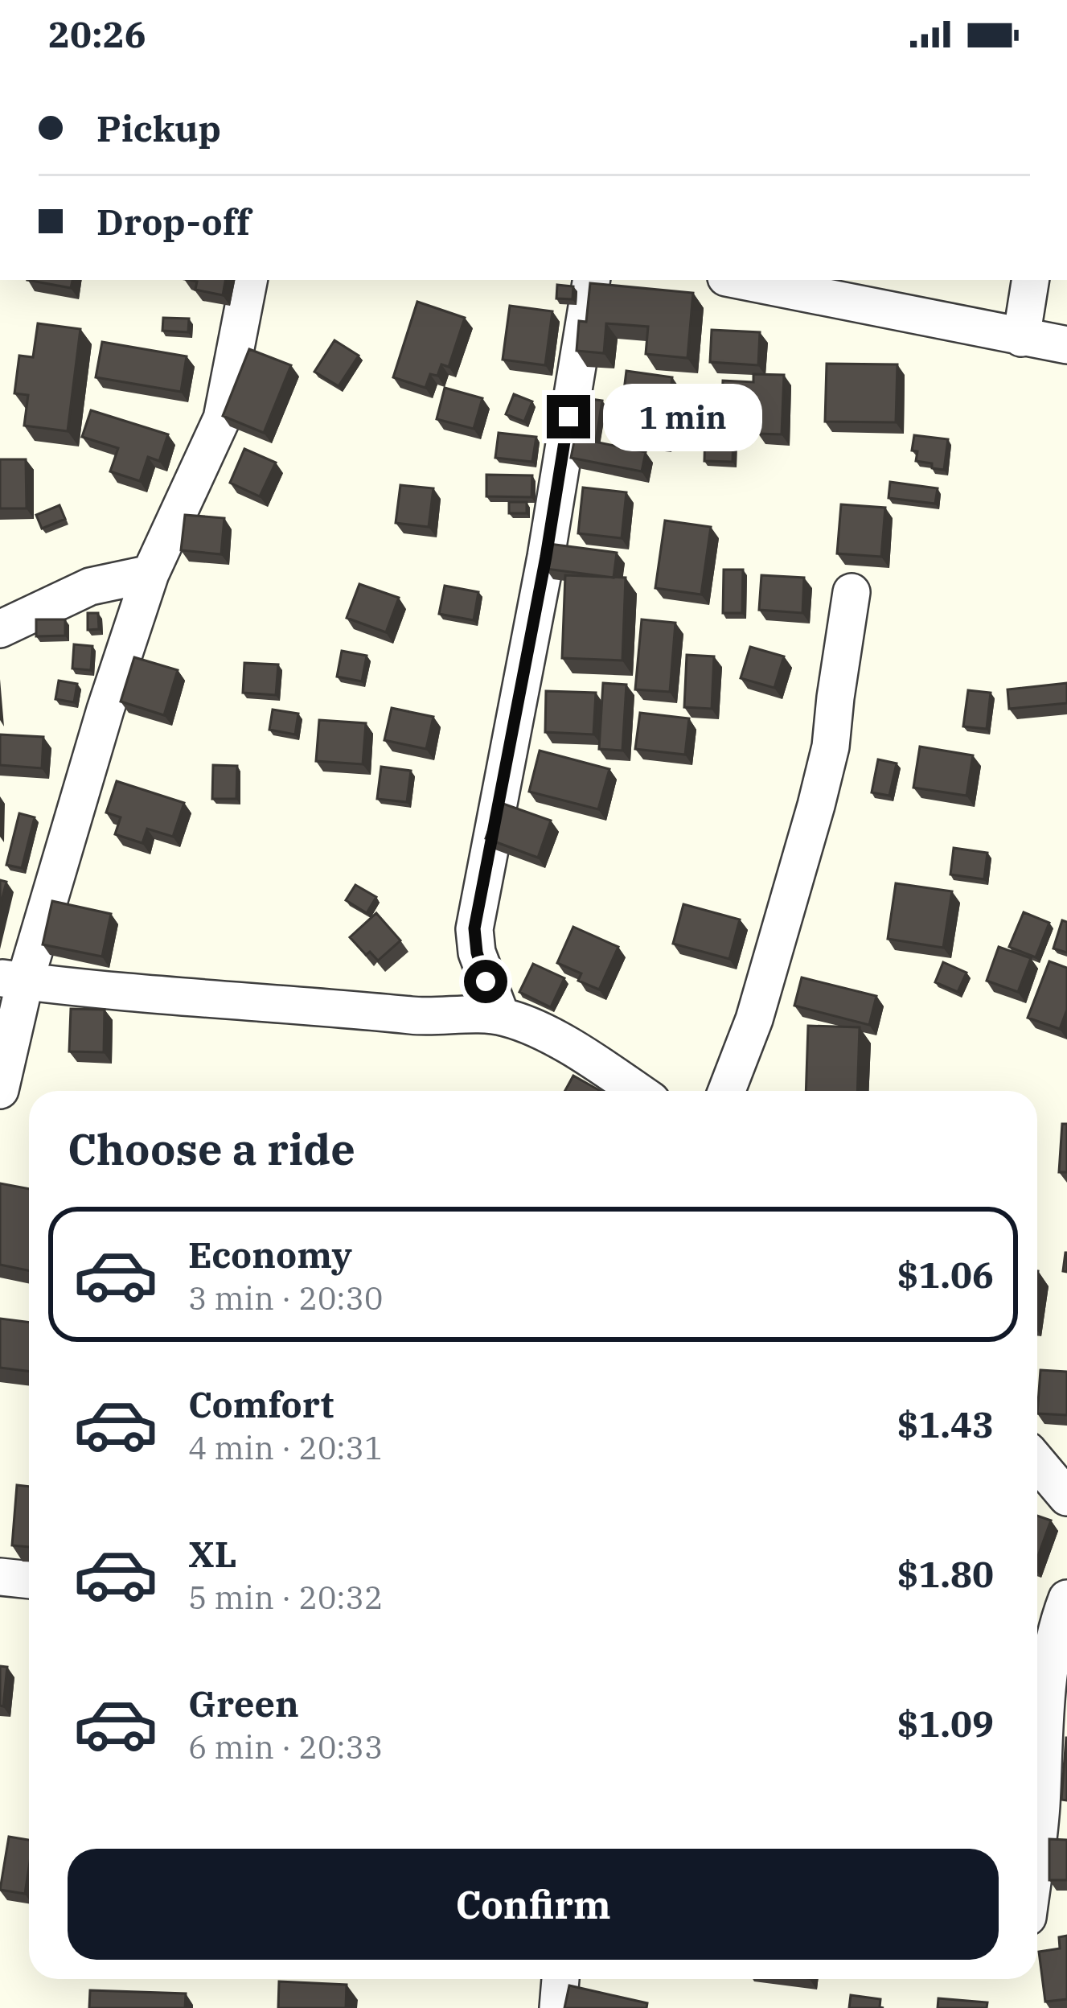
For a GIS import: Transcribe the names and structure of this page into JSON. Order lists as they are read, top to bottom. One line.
{"page":{"status":"20:26","banner":["Pickup","Drop-off"],"bubble":"1 min","heading":"Choose a ride","list":[{"name":"Economy","note":"3 min · 20:30","value":"$1.06"},{"name":"Comfort","note":"4 min · 20:31","value":"$1.43"},{"name":"XL","note":"5 min · 20:32","value":"$1.80"},{"name":"Green","note":"6 min · 20:33","value":"$1.09"}],"buttons":"Confirm"}}
